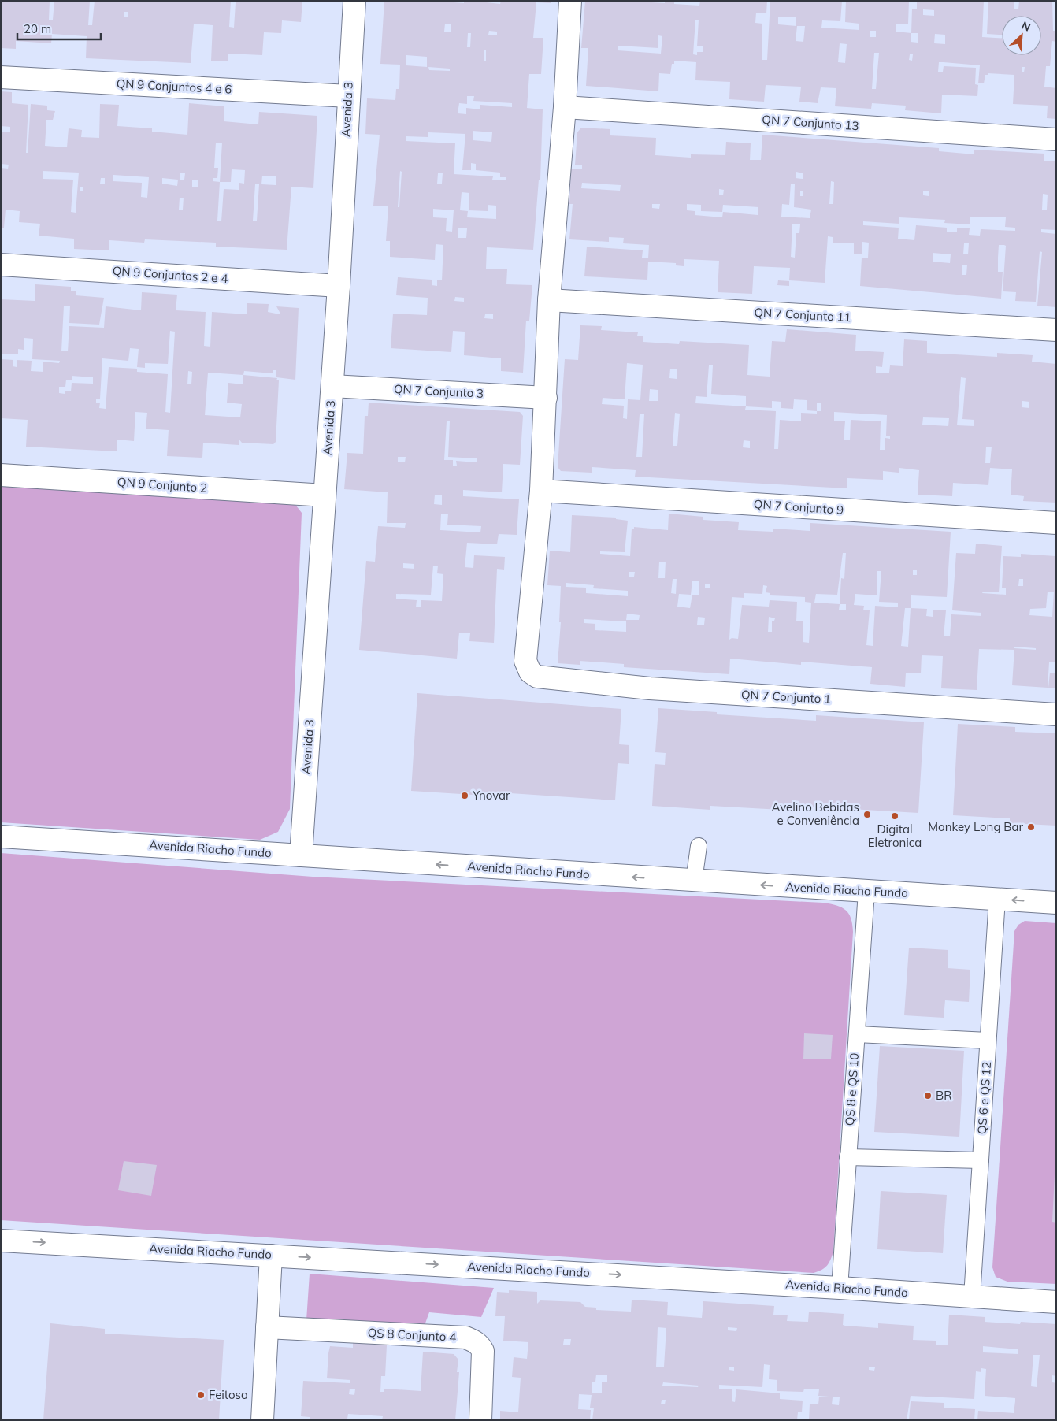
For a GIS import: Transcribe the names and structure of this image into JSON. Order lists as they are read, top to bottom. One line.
{"streets":{"street":["QN 9 Conjuntos 4 e 6","Avenida 3","QN 7 Conjunto 13","QN 9 Conjuntos 2 e 4","QN 7 Conjunto 11","QN 7 Conjunto 3","QN 9 Conjunto 2","QN 7 Conjunto 9","QN 7 Conjunto 1","Avenida Riacho Fundo","QS 8 Conjunto 4"],"lane":["QS 8 e QS 10","QS 6 e QS 12"]},"crossings":[["QN 9 Conjuntos 4 e 6","Avenida 3"],["Avenida 3","QN 9 Conjuntos 2 e 4"],["Avenida 3","QN 7 Conjunto 3"],["Avenida 3","QN 9 Conjunto 2"],["Avenida 3","Avenida Riacho Fundo"],["QN 7 Conjunto 9","QN 7 Conjunto 1"],["Avenida Riacho Fundo","QS 8 e QS 10"],["Avenida Riacho Fundo","QS 6 e QS 12"]],"places":["Ynovar","Avelino Bebidas e Conveniência","Digital Eletronica","Monkey Long Bar","BR","Feitosa"],"scale_bar":"20 m","north":"top right"}
